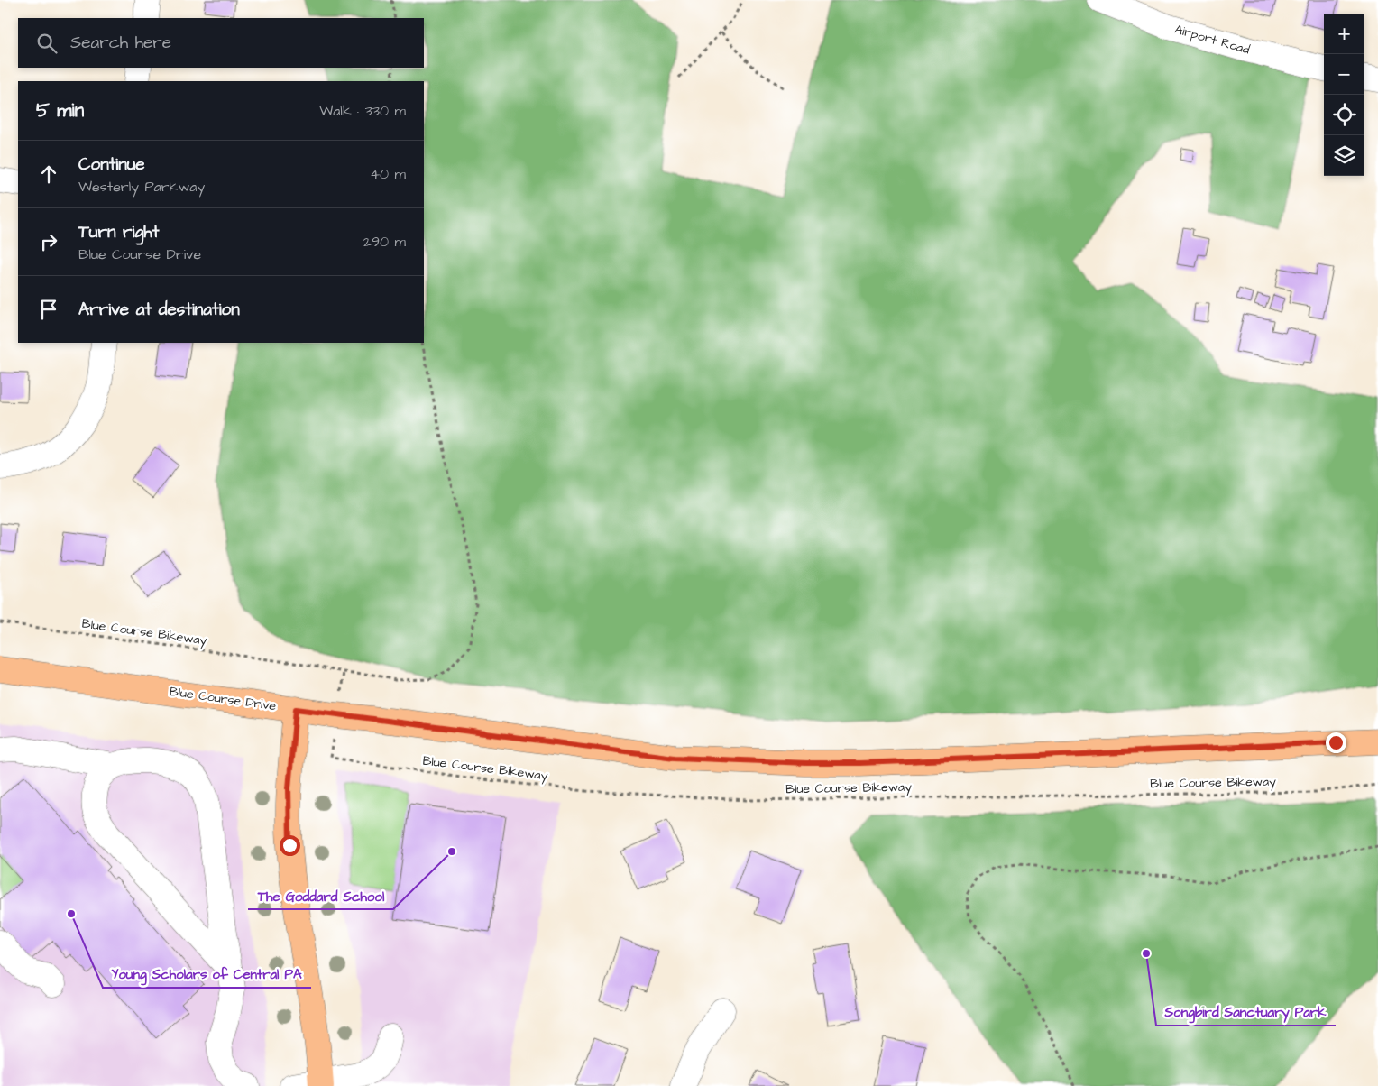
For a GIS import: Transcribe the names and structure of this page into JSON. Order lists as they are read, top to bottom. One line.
{"streets":{"main road":["Blue Course Drive"],"street":["Airport Road"],"path":["Blue Course Bikeway"]},"places":["The Goddard School","Young Scholars of Central PA","Songbird Sanctuary Park"],"page":{"map_buttons":["+","−"],"search":"Search here","heading":["5 min","Walk · 330 m"],"list":[["Continue","Westerly Parkway","40 m"],["Turn right","Blue Course Drive","290 m"],"Arrive at destination"]}}
